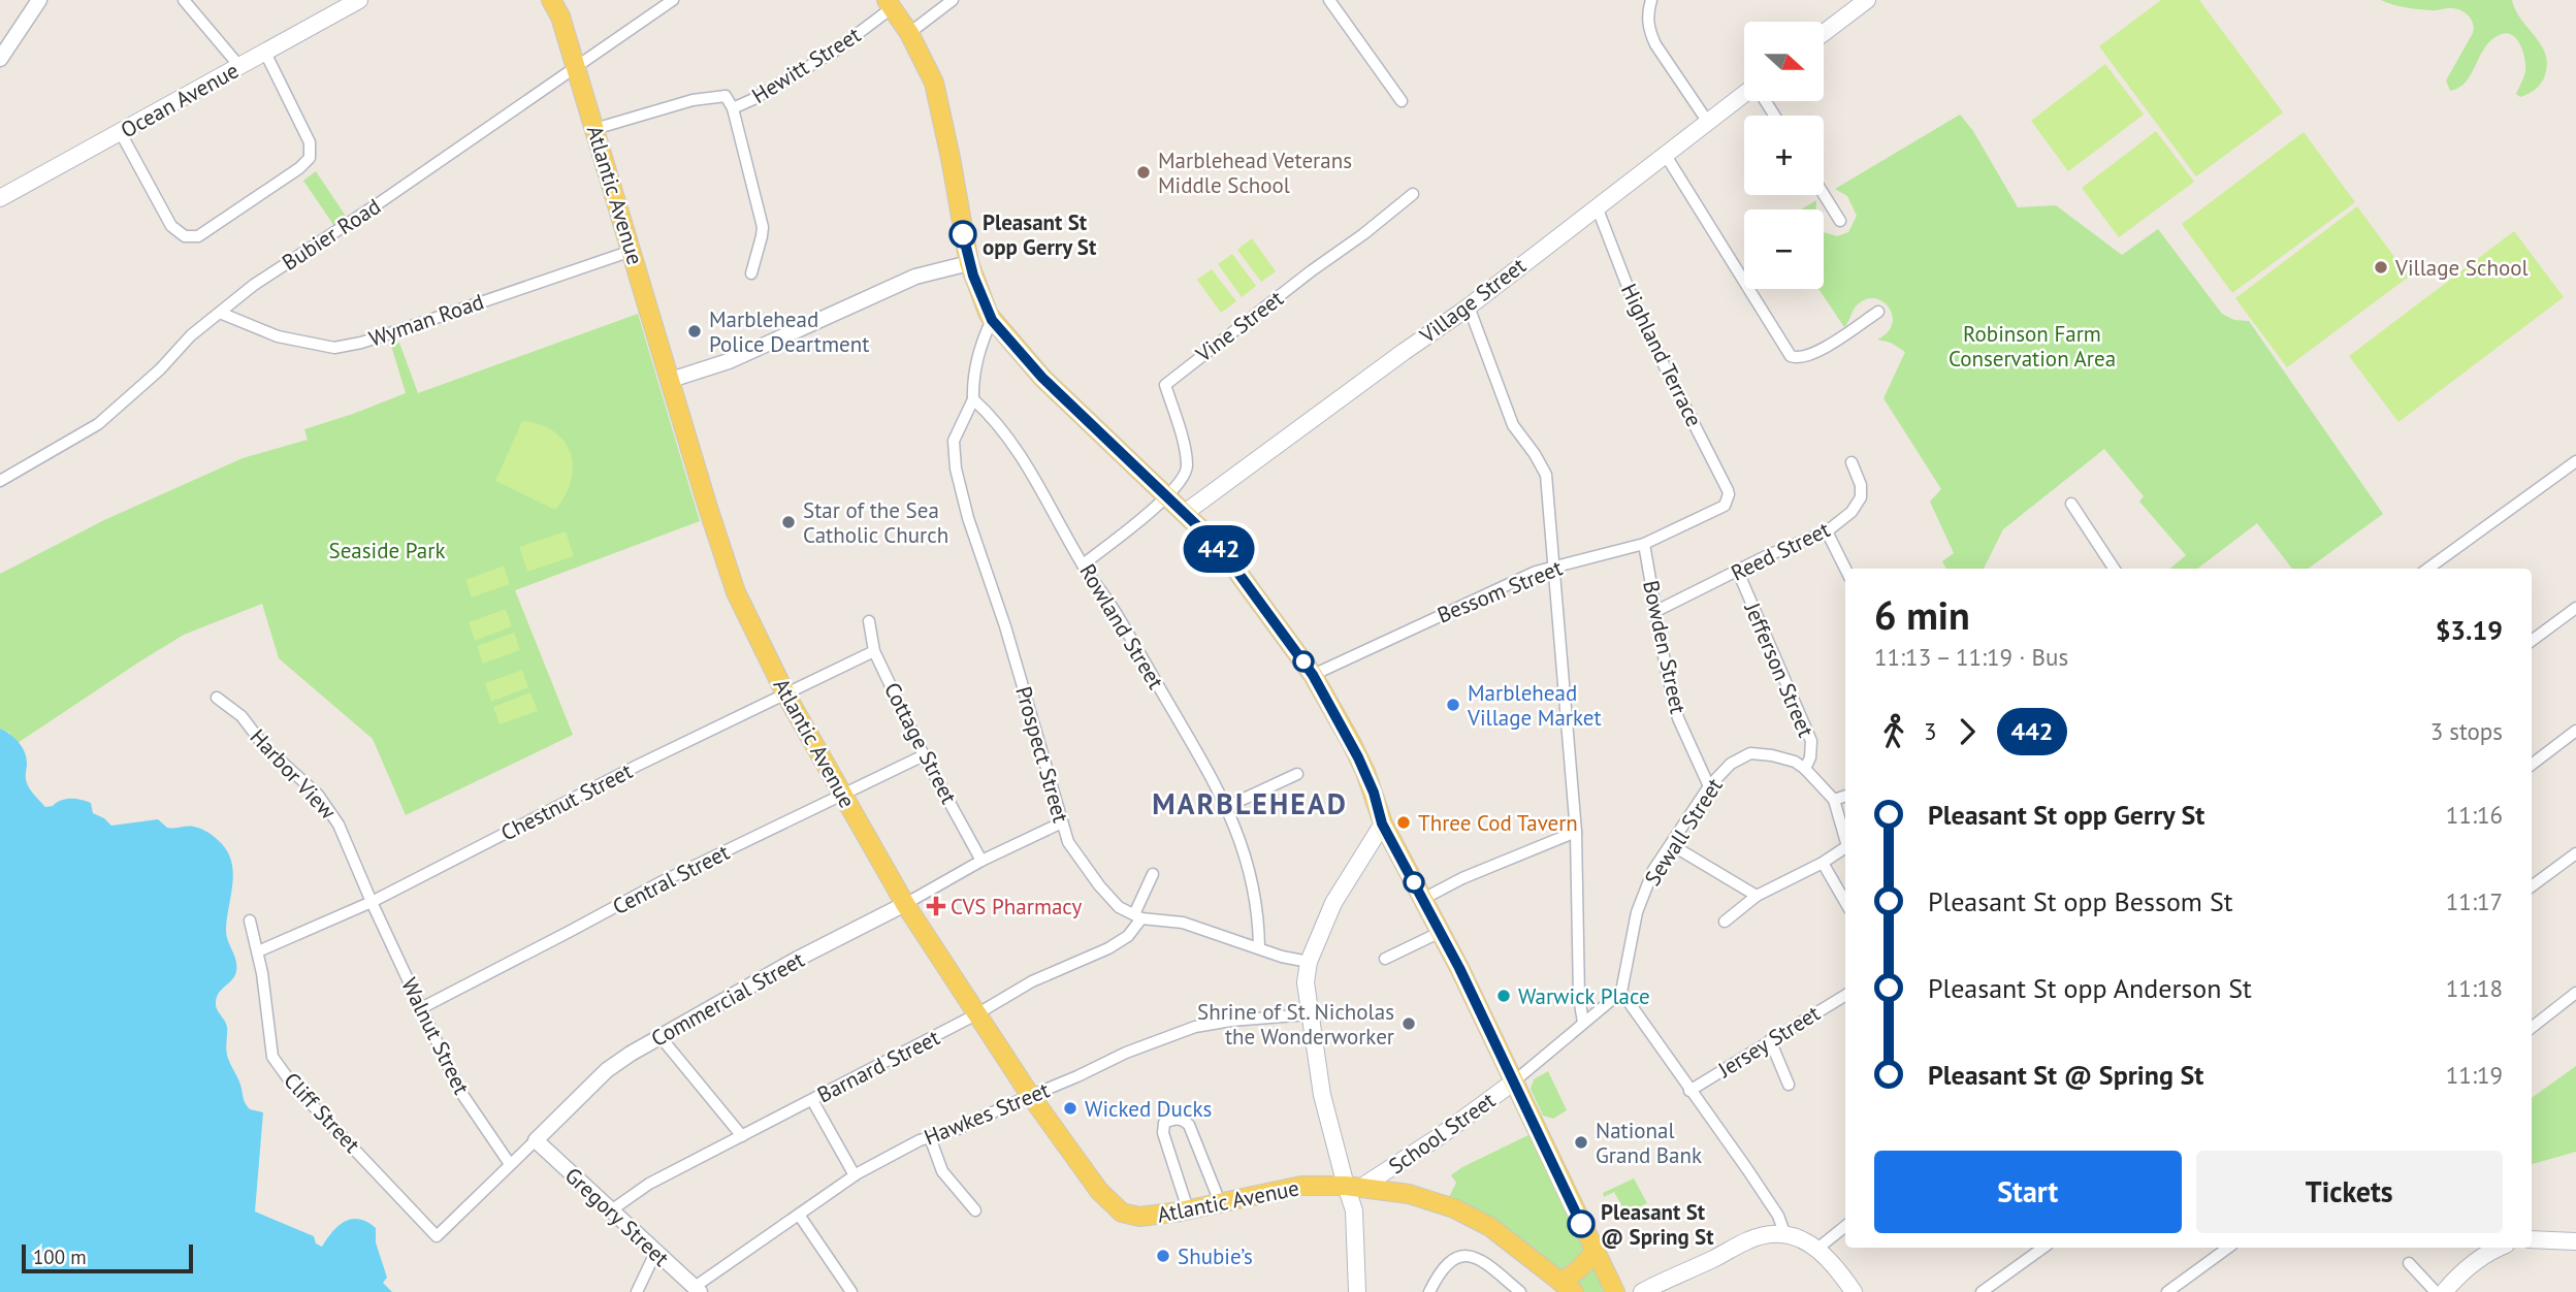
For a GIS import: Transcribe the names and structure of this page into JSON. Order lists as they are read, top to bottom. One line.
{"streets":{"main road":["Ocean Avenue","Atlantic Avenue","Village Street","School Street"],"street":["Hewitt Street","Bubier Road","Wyman Road","Vine Street","Highland Terrace","Reed Street","Bessom Street","Rowland Street","Bowden Street","Jefferson Street","Cottage Street","Prospect Street","Harbor View","Chestnut Street","Sewall Street","Central Street","Commercial Street","Walnut Street","Jersey Street","Barnard Street","Cliff Street","Hawkes Street","Gregory Street"]},"crossings":[["Hewitt Street","Atlantic Avenue"],["Atlantic Avenue","Bubier Road"],["Atlantic Avenue","Wyman Road"],["Atlantic Avenue","Chestnut Street"],["Atlantic Avenue","Central Street"],["Atlantic Avenue","Commercial Street"],["Atlantic Avenue","Barnard Street"],["Atlantic Avenue","Hawkes Street"],["Atlantic Avenue","School Street"],["Bubier Road","Wyman Road"],["Village Street","Highland Terrace"],["Highland Terrace","Bessom Street"],["Reed Street","Bowden Street"],["Reed Street","Jefferson Street"],["Bessom Street","Bowden Street"],["Rowland Street","Prospect Street"],["Bowden Street","Sewall Street"],["Jefferson Street","Sewall Street"],["Cottage Street","Chestnut Street"],["Cottage Street","Central Street"],["Cottage Street","Commercial Street"],["Prospect Street","Commercial Street"],["Prospect Street","Barnard Street"],["Harbor View","Chestnut Street"],["Harbor View","Walnut Street"],["Chestnut Street","Walnut Street"],["Chestnut Street","Cliff Street"],["Sewall Street","School Street"],["Central Street","Walnut Street"],["Commercial Street","Walnut Street"],["Commercial Street","Cliff Street"],["Commercial Street","Gregory Street"],["Barnard Street","Gregory Street"],["Hawkes Street","Gregory Street"]],"districts":["MARBLEHEAD"],"parks":["Robinson Farm Conservation Area","Seaside Park"],"places":{"other":["Marblehead Veterans Middle School","Pleasant St opp Gerry St","Village School","Marblehead Police Deartment","Star of the Sea Catholic Church","Marblehead Village Market","Three Cod Tavern","Warwick Place","Shrine of St. Nicholas the Wonderworker","Wicked Ducks","National Grand Bank","Pleasant St @ Spring St","Shubie’s"],"health":["CVS Pharmacy"]},"lines":["bus line 442"],"scale_bar":"100 m","north":"right","page":{"on_map":"442","map_buttons":["+","−"],"heading":["6 min","11:13 – 11:19 · Bus","$3.19"],"legs":["3","442","3 stops"],"list":[{"name":"Pleasant St opp Gerry St","value":"11:16"},{"name":"Pleasant St opp Bessom St","value":"11:17"},{"name":"Pleasant St opp Anderson St","value":"11:18"},{"name":"Pleasant St @ Spring St","value":"11:19"}],"buttons":["Start","Tickets"],"scale":"100 m"}}
